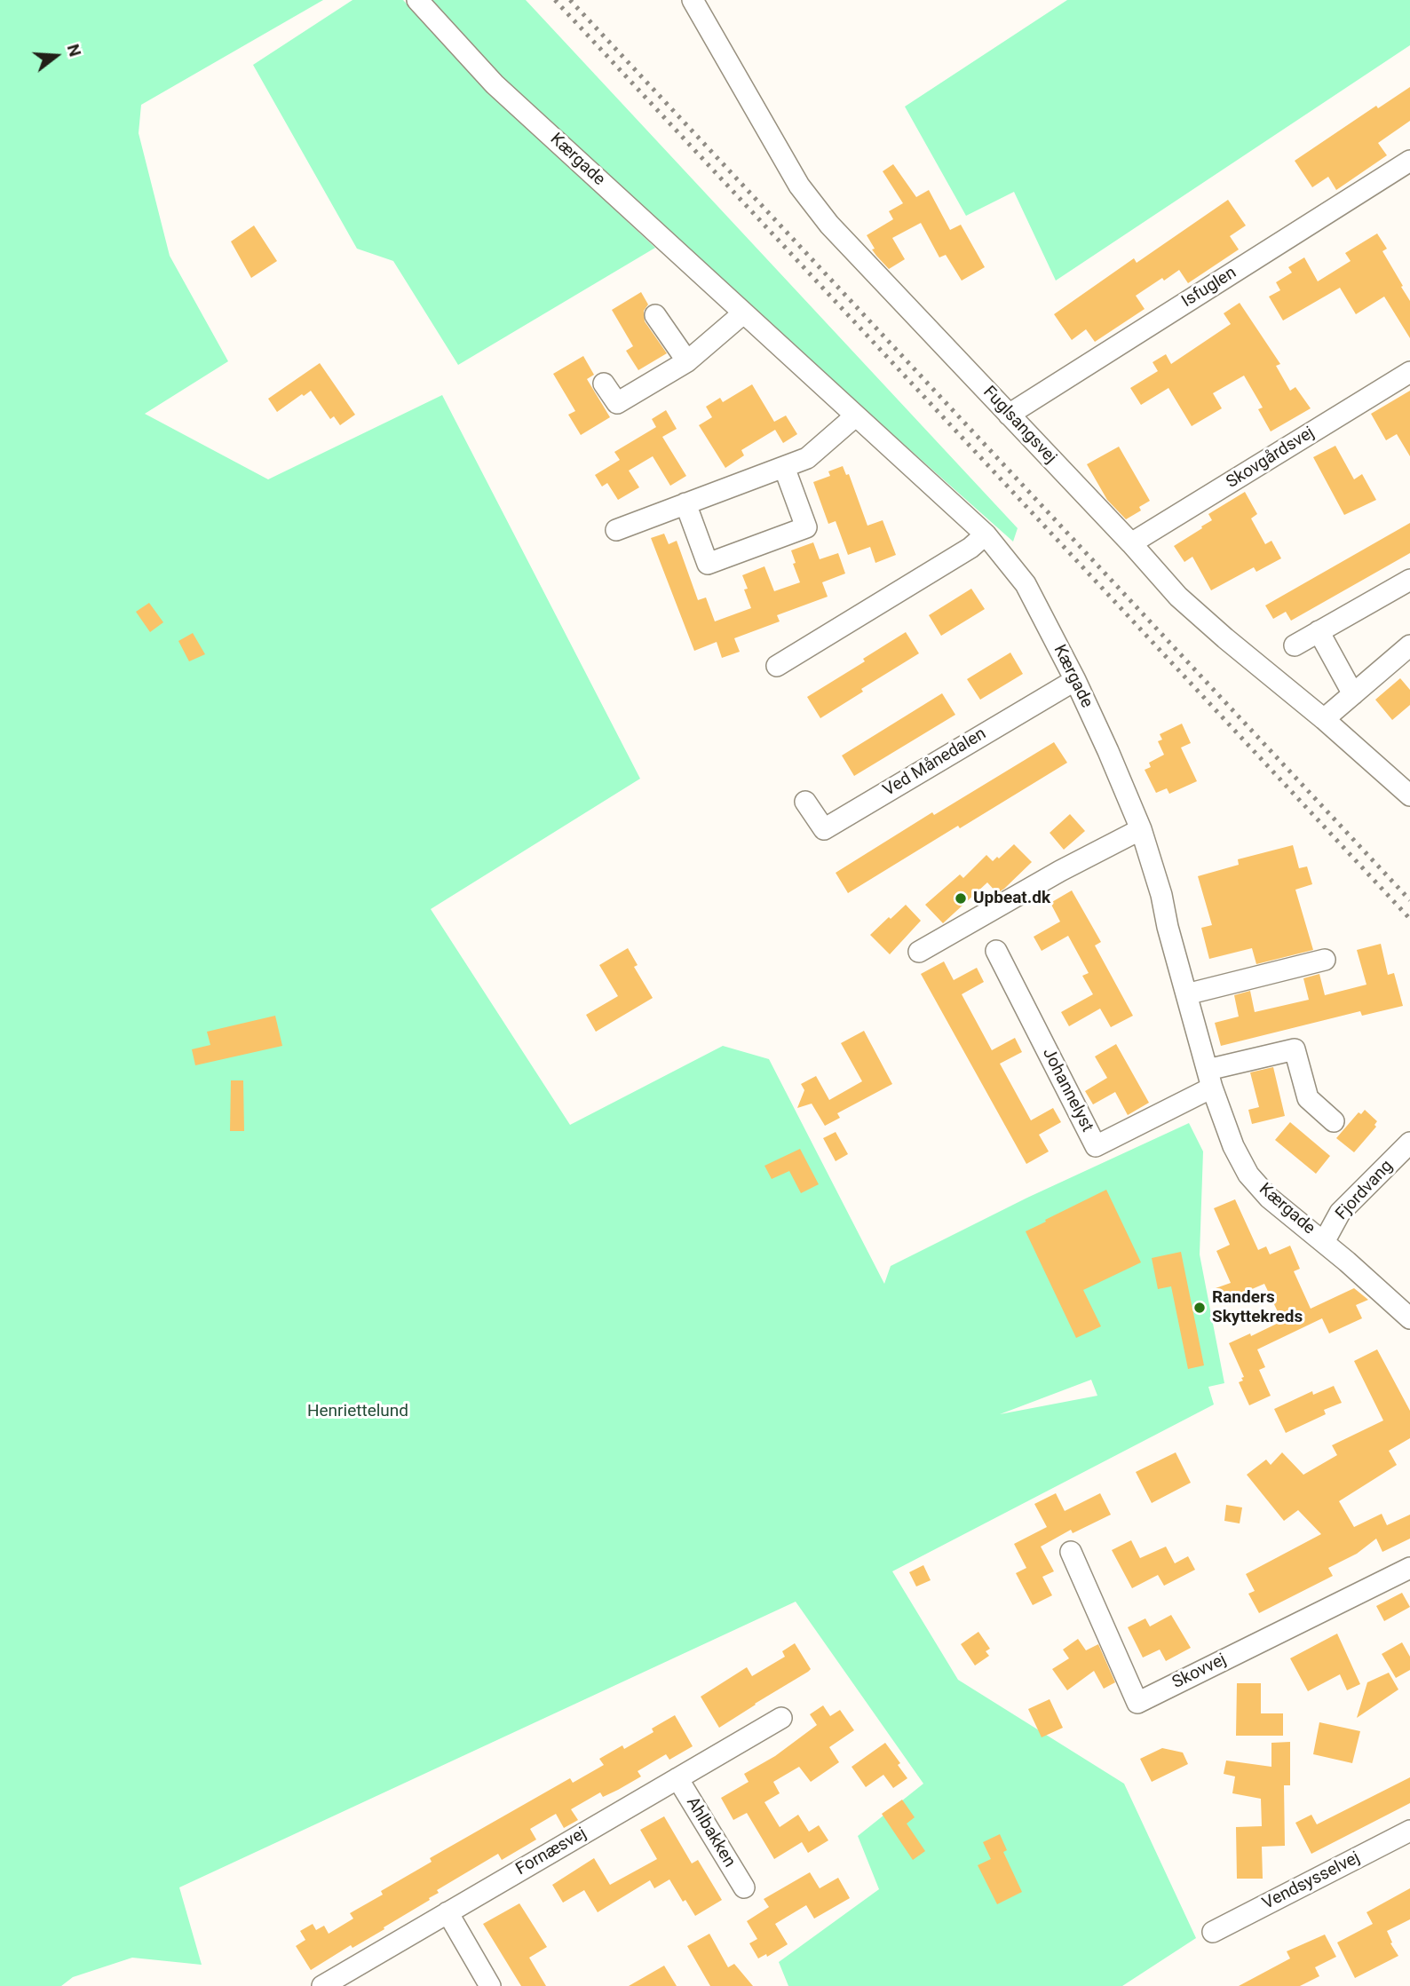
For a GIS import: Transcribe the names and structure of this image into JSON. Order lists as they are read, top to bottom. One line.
{"streets":{"street":["Kærgade","Isfuglen","Fuglsangsvej","Skovgårdsvej","Ved Månedalen","Johannelyst","Fjordvang","Skovvej","Ahlbakken","Fornæsvej","Vendsysselvej"]},"crossings":[["Kærgade","Ved Månedalen"],["Kærgade","Johannelyst"],["Kærgade","Fjordvang"],["Isfuglen","Fuglsangsvej"],["Fuglsangsvej","Skovgårdsvej"],["Ahlbakken","Fornæsvej"]],"parks":["Henriettelund"],"places":["Upbeat.dk","Randers Skyttekreds"],"north":"right"}
